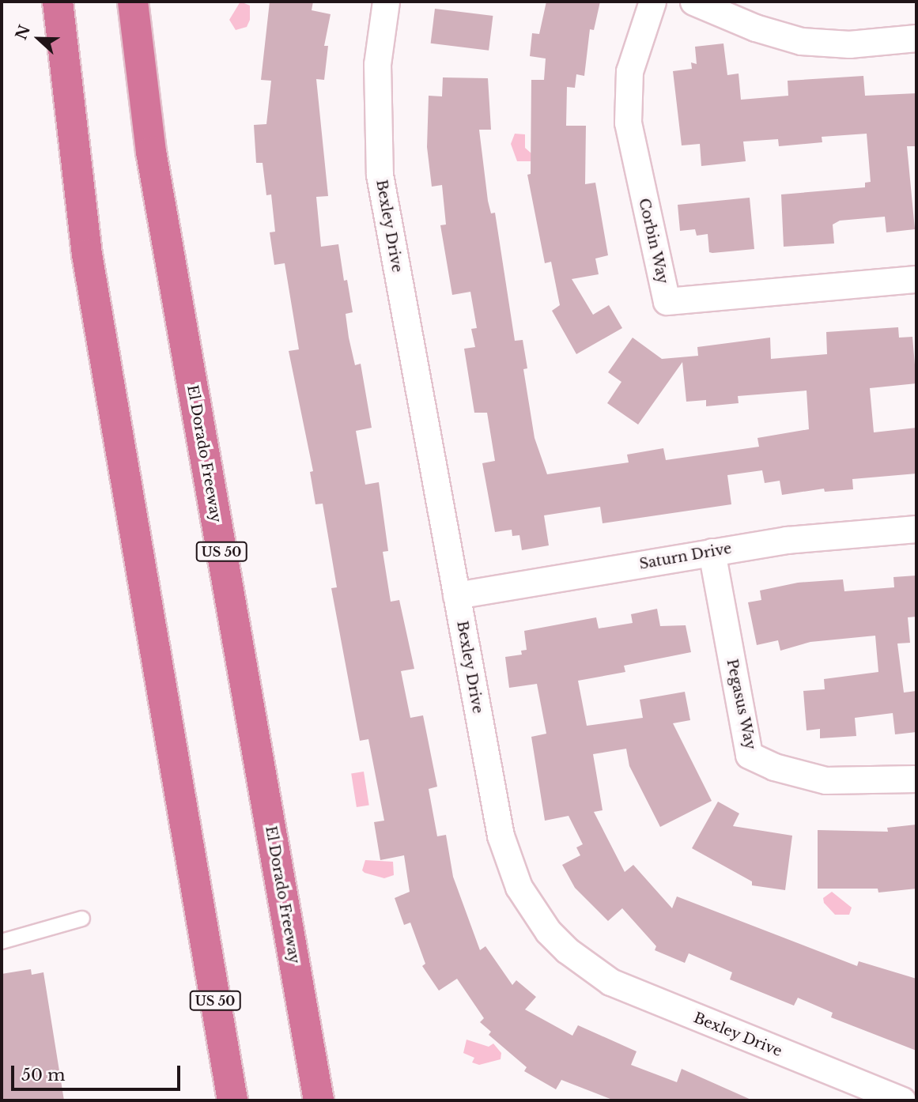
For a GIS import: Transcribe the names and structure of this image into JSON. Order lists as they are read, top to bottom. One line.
{"streets":{"highway":["El Dorado Freeway","US 50"],"street":["Bexley Drive","Corbin Way","Saturn Drive","Pegasus Way"]},"crossings":[["Bexley Drive","Saturn Drive"],["Saturn Drive","Pegasus Way"]],"scale_bar":"50 m","north":"left"}
